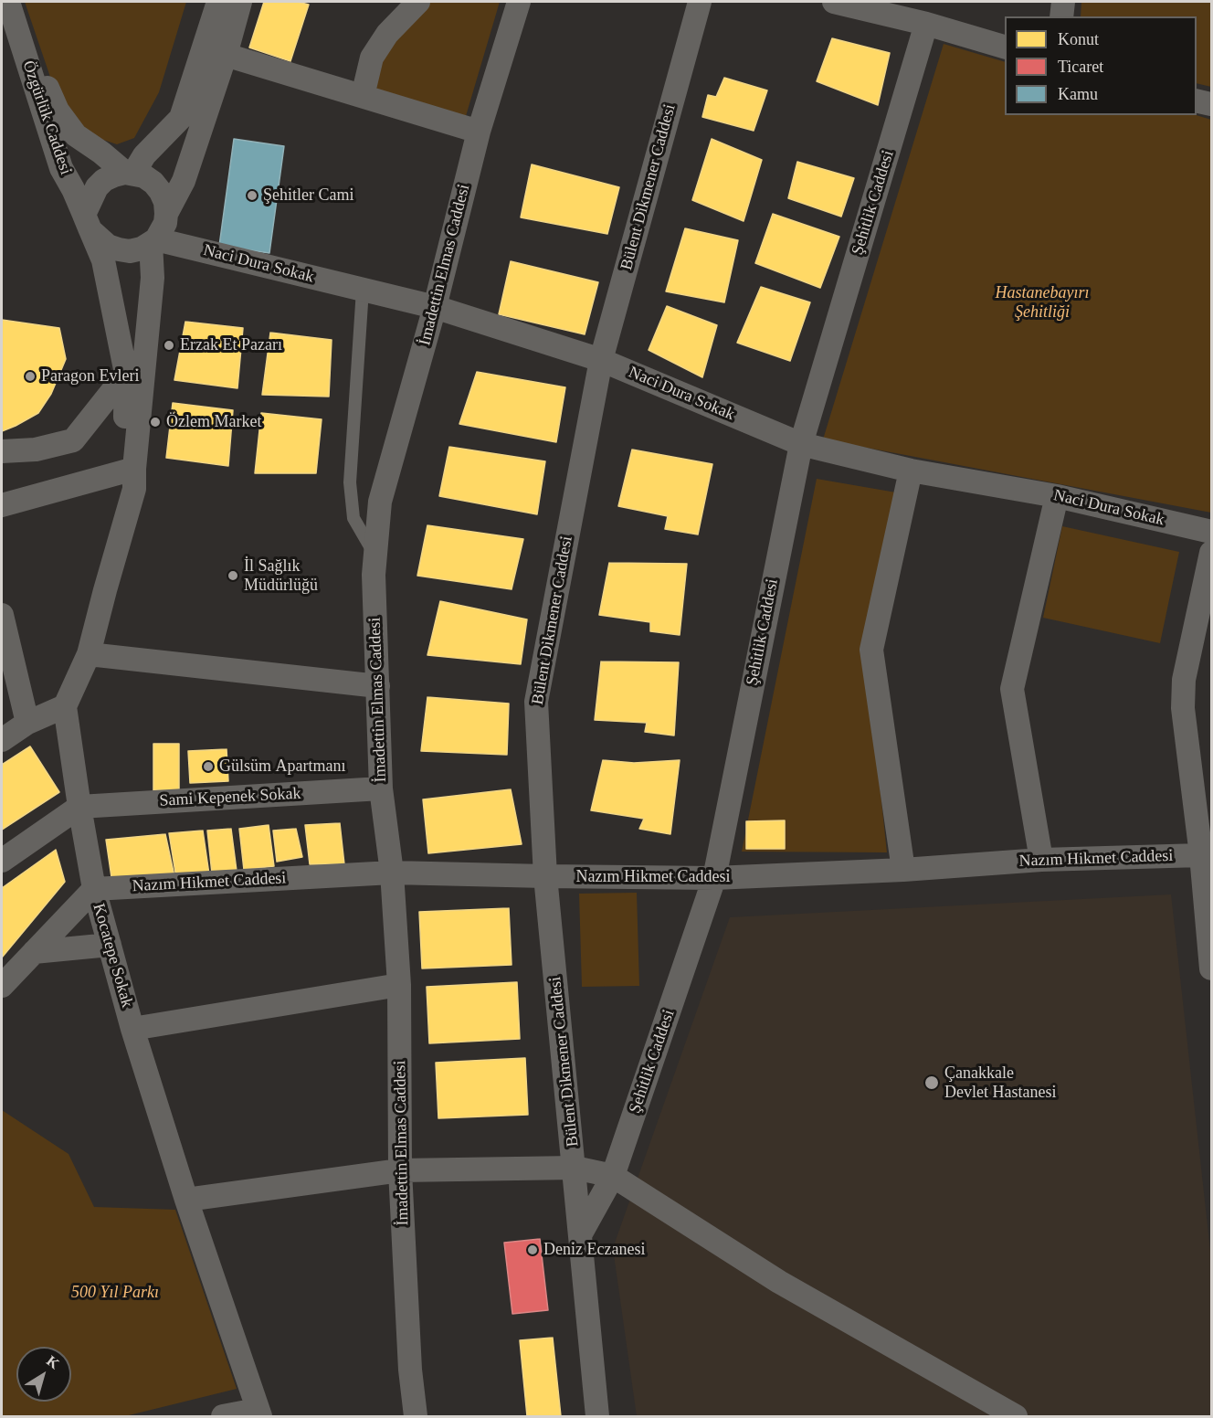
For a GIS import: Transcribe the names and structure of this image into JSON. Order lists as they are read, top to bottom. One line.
{"streets":{"street":["Özgürlük Caddesi","Bülent Dikmener Caddesi","Şehitlik Caddesi","Naci Dura Sokak","İmadettin Elmas Caddesi","Sami Kepenek Sokak","Nazım Hikmet Caddesi","Kocatepe Sokak"]},"crossings":[["Özgürlük Caddesi","Naci Dura Sokak"],["Bülent Dikmener Caddesi","Şehitlik Caddesi"],["Bülent Dikmener Caddesi","Naci Dura Sokak"],["Bülent Dikmener Caddesi","Nazım Hikmet Caddesi"],["Şehitlik Caddesi","Naci Dura Sokak"],["Şehitlik Caddesi","Nazım Hikmet Caddesi"],["Naci Dura Sokak","İmadettin Elmas Caddesi"],["İmadettin Elmas Caddesi","Sami Kepenek Sokak"],["İmadettin Elmas Caddesi","Nazım Hikmet Caddesi"],["Sami Kepenek Sokak","Kocatepe Sokak"],["Nazım Hikmet Caddesi","Kocatepe Sokak"]],"parks":["Hastanebayırı Şehitliği","500 Yıl Parkı"],"places":["Şehitler Cami","Erzak Et Pazarı","Paragon Evleri","Özlem Market","İl Sağlık Müdürlüğü","Gülsüm Apartmanı","Çanakkale Devlet Hastanesi","Deniz Eczanesi"],"legend":["Konut","Ticaret","Kamu"],"north":"top right"}
